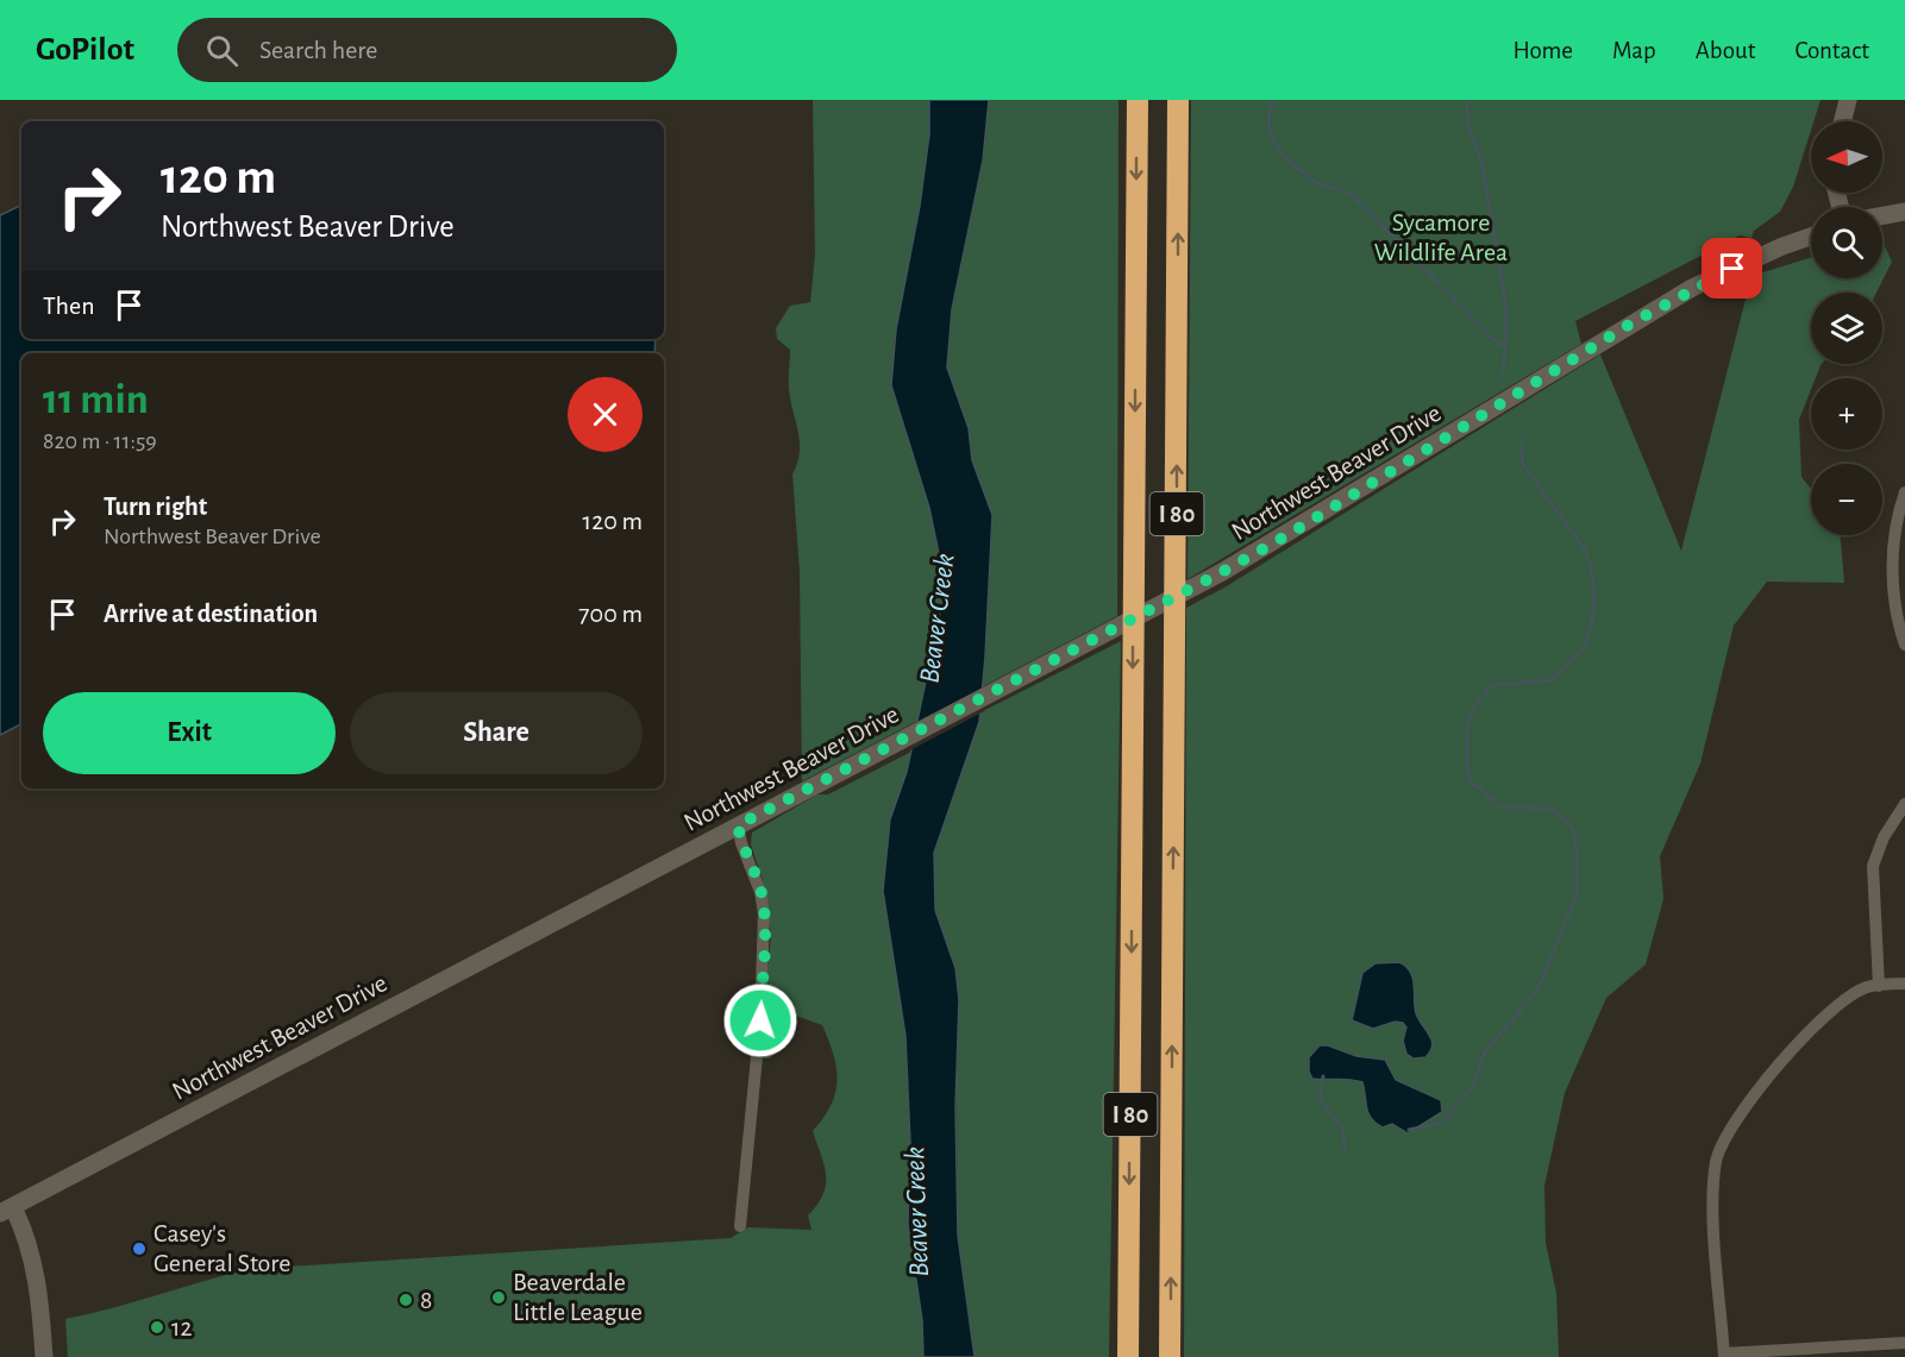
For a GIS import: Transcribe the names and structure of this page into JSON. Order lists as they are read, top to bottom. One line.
{"streets":{"highway":["I 80"],"main road":["Northwest Beaver Drive"]},"water":["Beaver Creek"],"parks":["Sycamore Wildlife Area"],"places":["Casey's General Store","Beaverdale Little League","8","12"],"north":"left","page":{"header":"GoPilot","search":"Search here","nav":["Home","Map","About","Contact"],"map_buttons":["+","−"],"turn":["120 m","Northwest Beaver Drive"],"then":"Then","heading":["11 min","820 m · 11:59"],"list":[{"name":"Turn right","note":"Northwest Beaver Drive","value":"120 m"},{"name":"Arrive at destination","value":"700 m"}],"buttons":["Exit","Share"]}}
